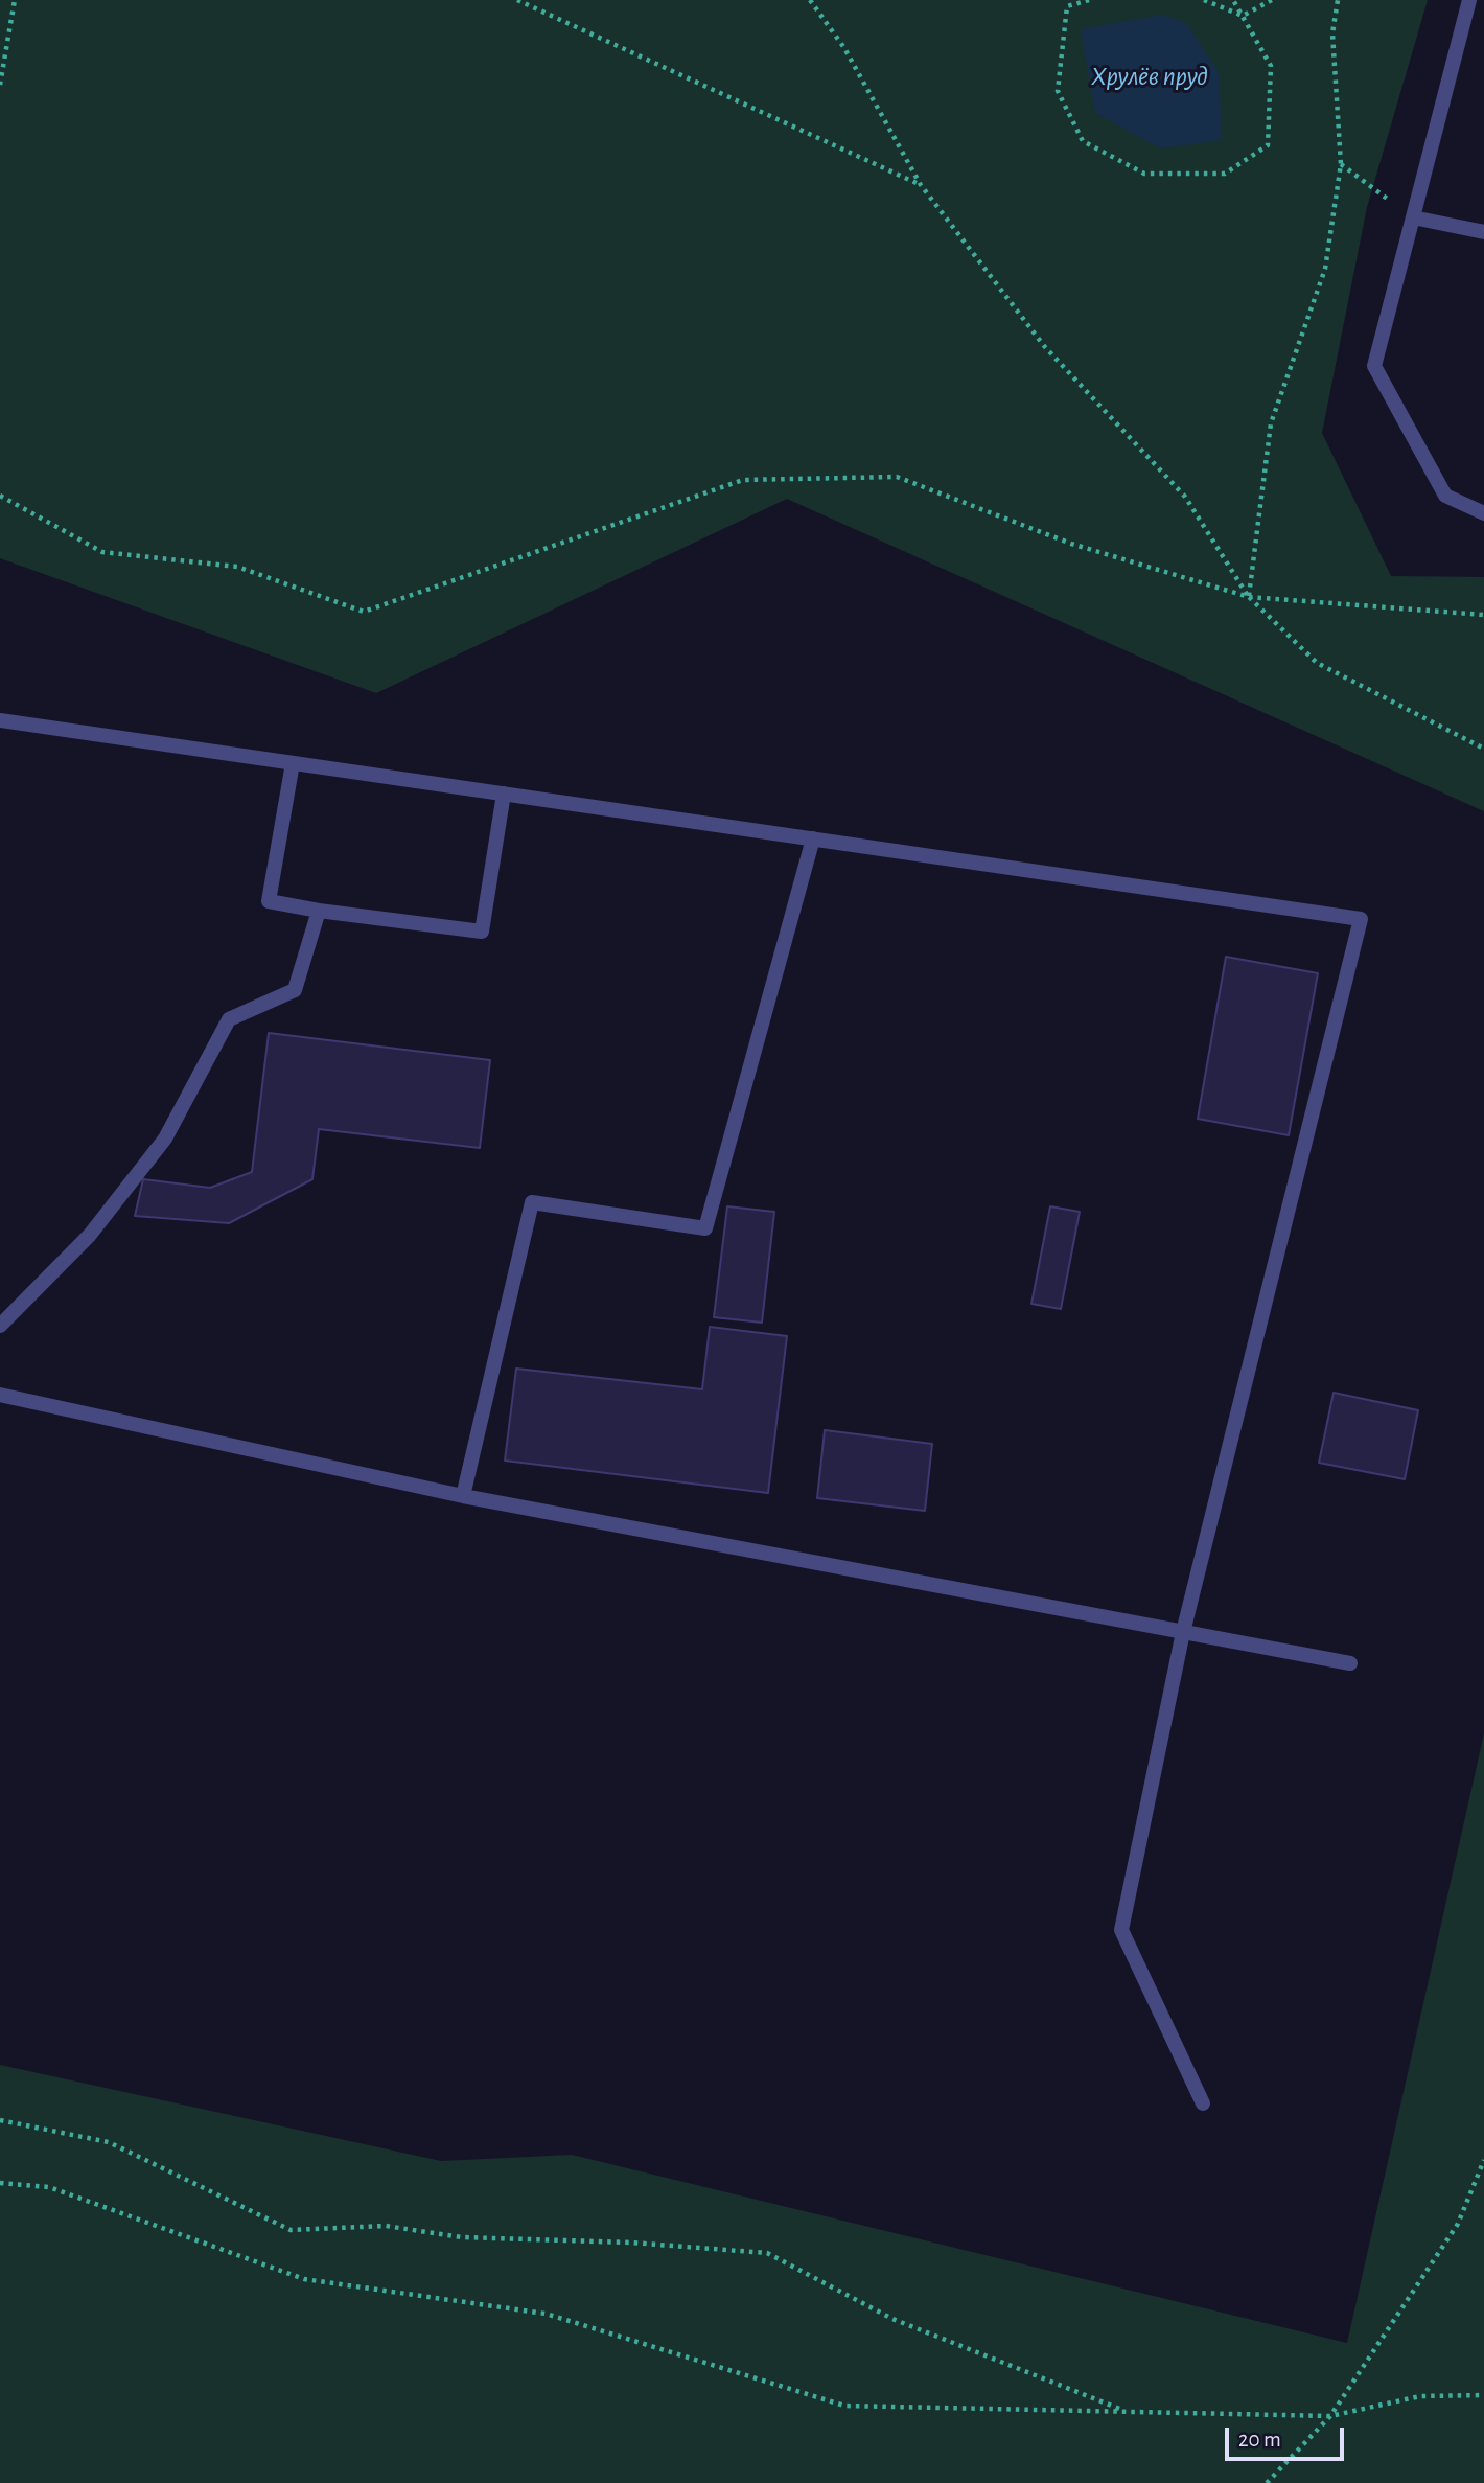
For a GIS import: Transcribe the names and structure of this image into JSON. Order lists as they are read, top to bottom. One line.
{"water":["Хрулёв пруд"],"scale_bar":"20 m"}
